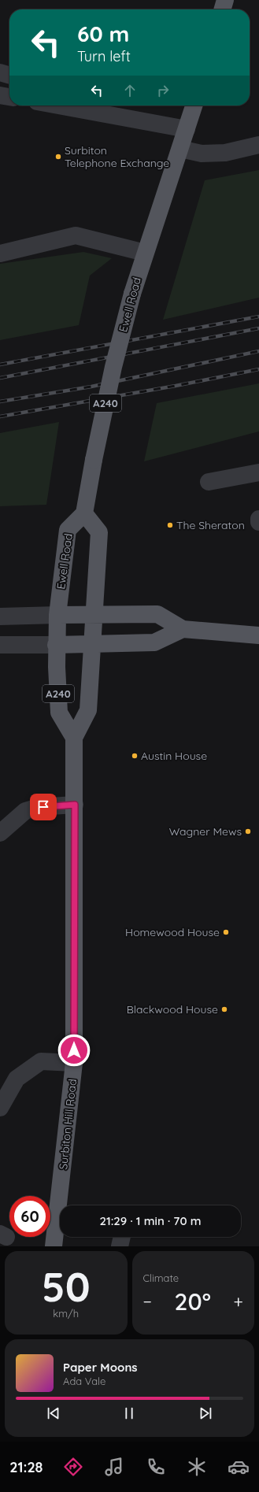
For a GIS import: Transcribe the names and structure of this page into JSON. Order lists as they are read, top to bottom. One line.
{"streets":{"main road":["Ewell Road","A240","Surbiton Hill Road"]},"crossings":[["Ewell Road","A240"],["A240","Surbiton Hill Road"]],"places":["Surbiton Telephone Exchange","The Sheraton","Austin House","Wagner Mews","Homewood House","Blackwood House"],"page":{"turn":["60 m","Turn left"],"limit":"60","trip":"21:29 · 1 min · 70 m","tile":[["50","km/h"],"Climate"],"heat":["−","20°","+"],"song":["Paper Moons","Ada Vale"],"tabs":"21:28"}}
